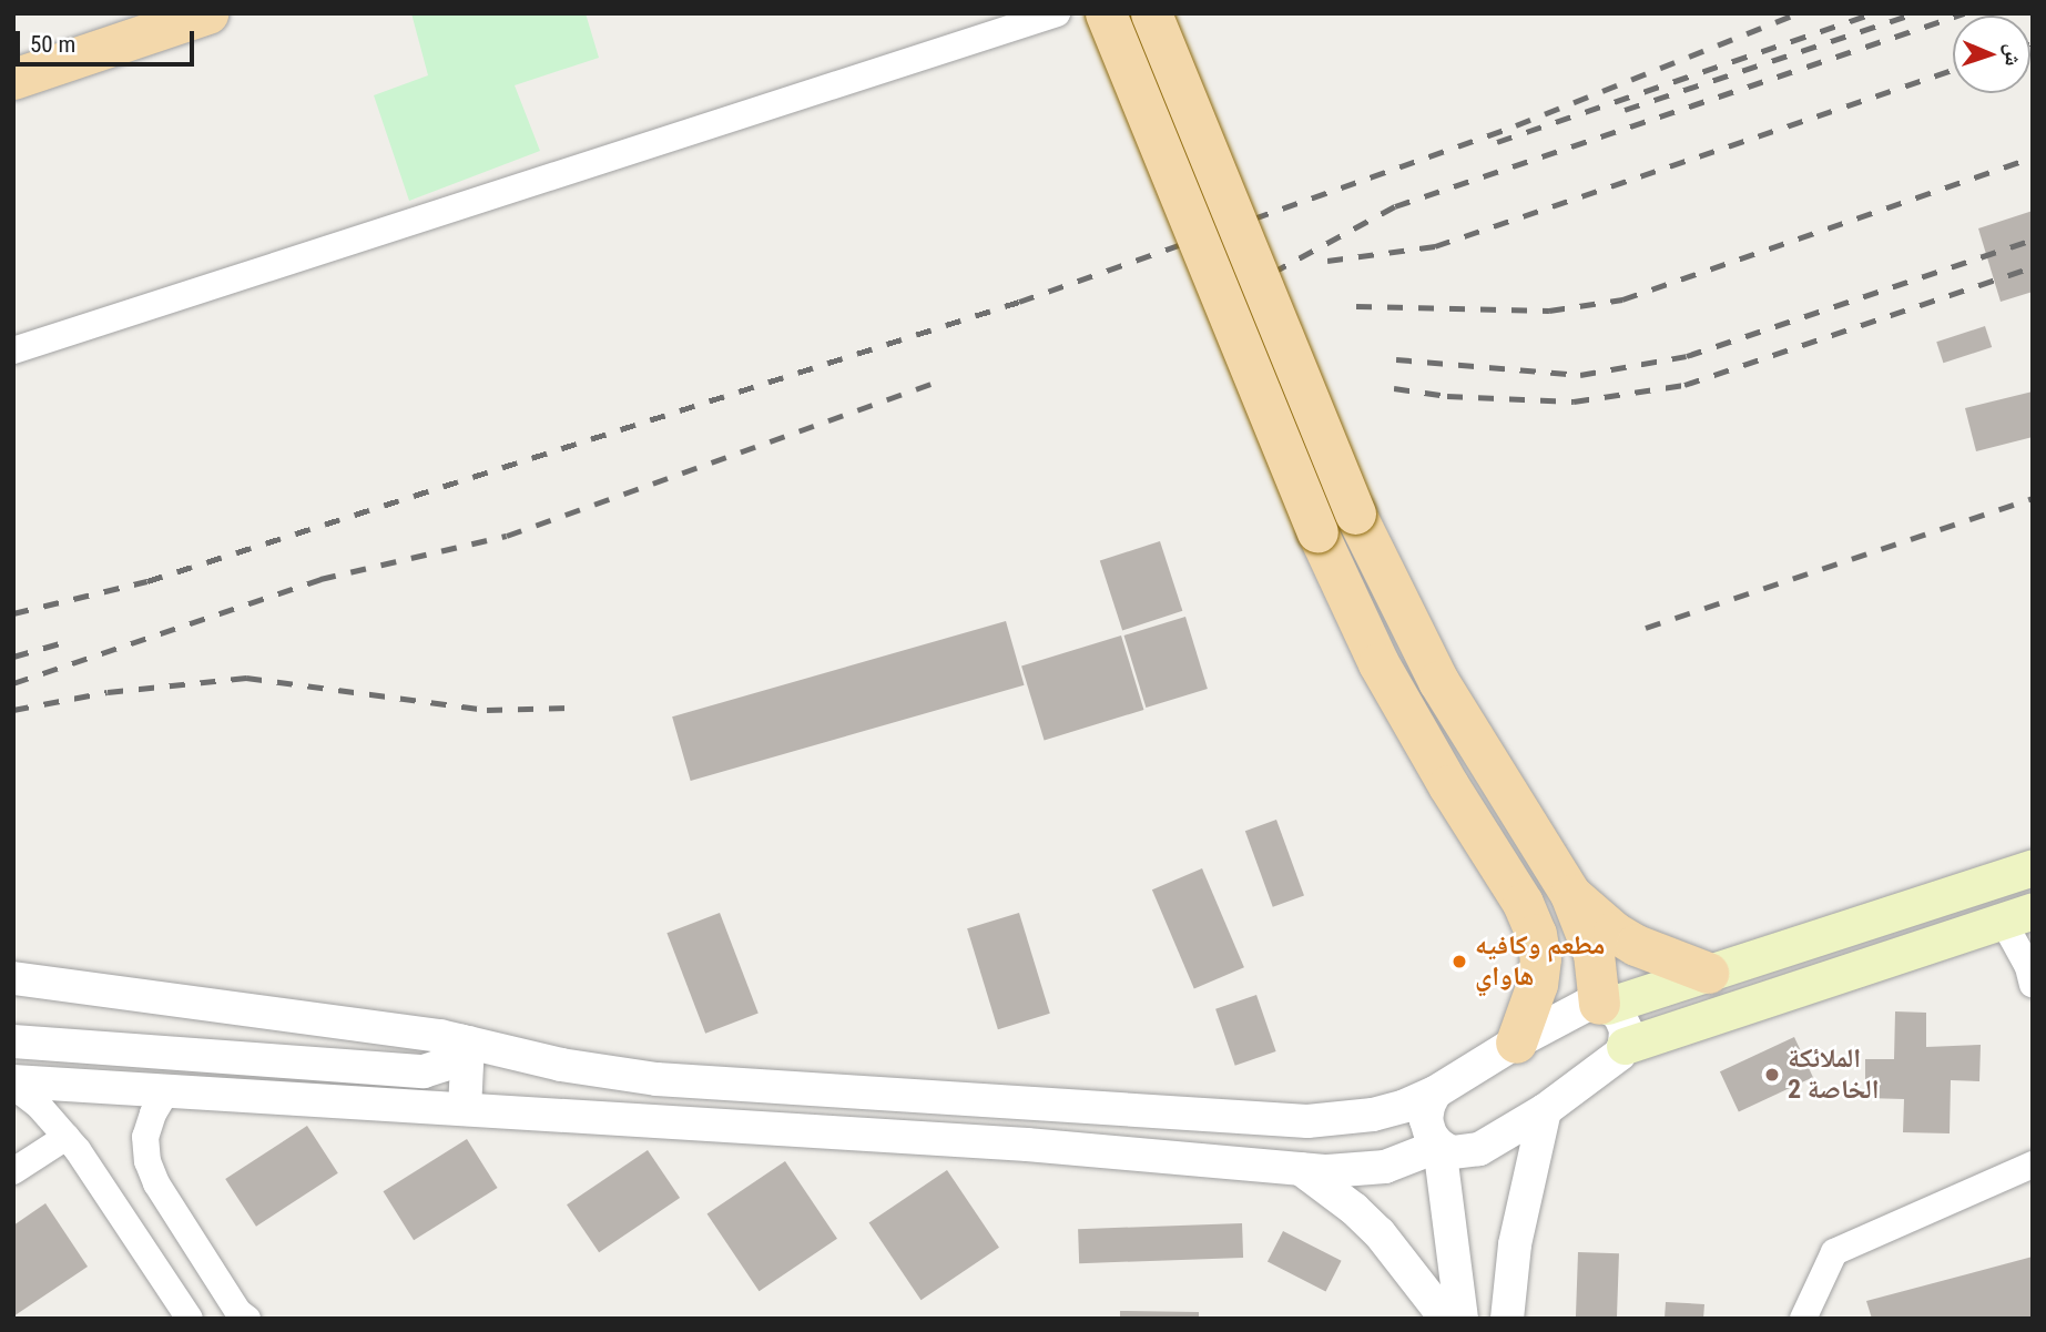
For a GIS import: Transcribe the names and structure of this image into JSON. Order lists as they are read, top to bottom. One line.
{"places":["مطعم وكافيه هاواي","الملائكة الخاصة 2"],"scale_bar":"50 m","north":"right"}
